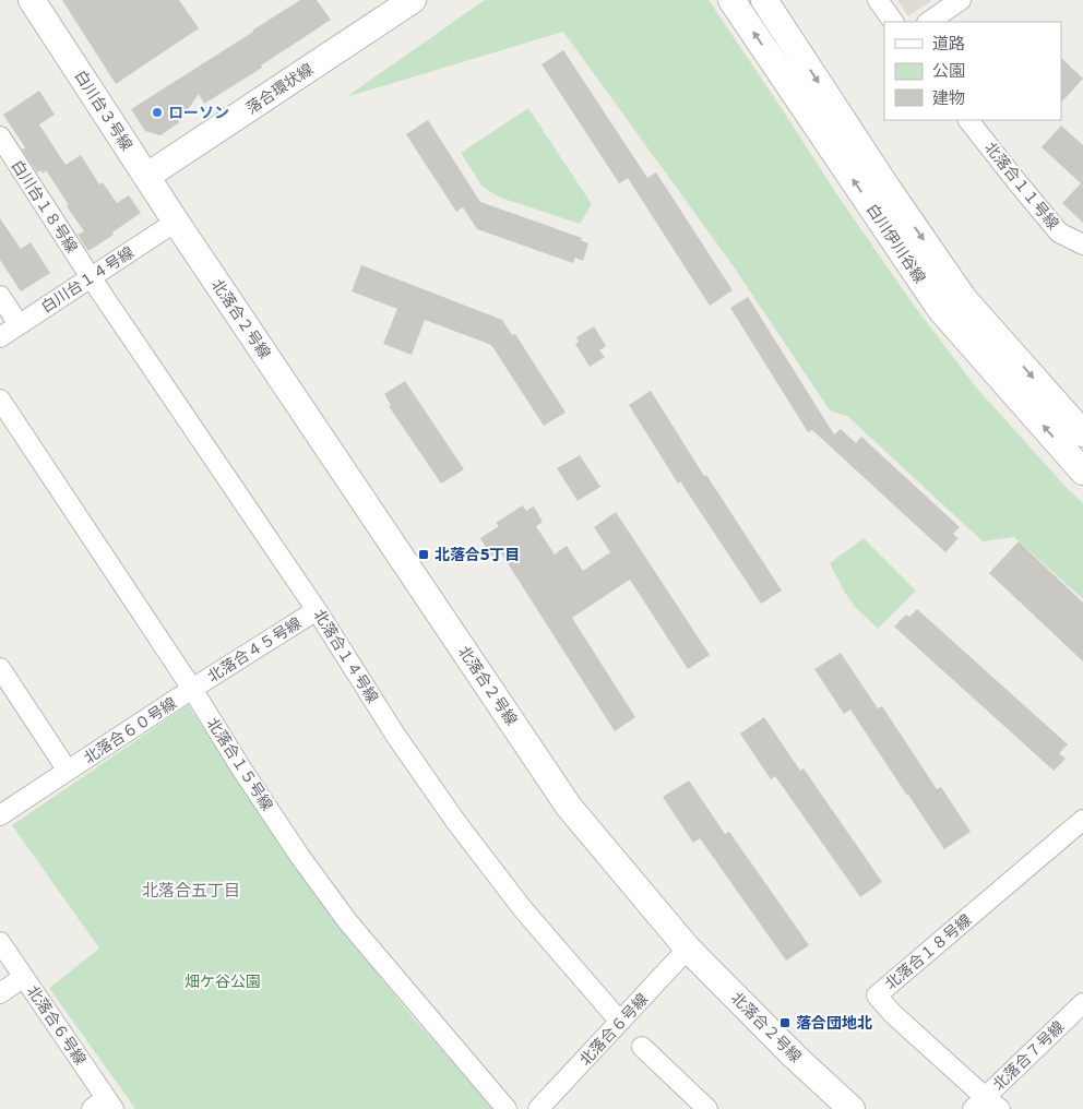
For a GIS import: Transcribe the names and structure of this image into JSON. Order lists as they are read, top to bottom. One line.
{"streets":{"street":["落合環状線","白川台３号線","北落合１１号線","白川台１８号線","白川伊川谷線","白川台１４号線","北落合２号線","北落合４５号線","北落合１４号線","北落合６０号線","北落合１５号線","北落合１８号線","北落合６号線","北落合７号線"]},"crossings":[["落合環状線","白川台３号線"],["白川台３号線","白川台１４号線"],["白川台３号線","北落合２号線"],["白川台１８号線","白川台１４号線"],["白川台１８号線","北落合１４号線"],["白川台１４号線","北落合２号線"],["白川台１４号線","北落合１４号線"],["北落合２号線","北落合６号線"],["北落合４５号線","北落合１４号線"],["北落合４５号線","北落合６０号線"],["北落合４５号線","北落合１５号線"],["北落合１４号線","北落合６号線"],["北落合６０号線","北落合１５号線"],["北落合１８号線","北落合７号線"]],"districts":["北落合五丁目"],"parks":["畑ケ谷公園"],"places":{"other":["ローソン"],"transit":["北落合5丁目","落合団地北"]},"legend":["道路","公園","建物"]}
